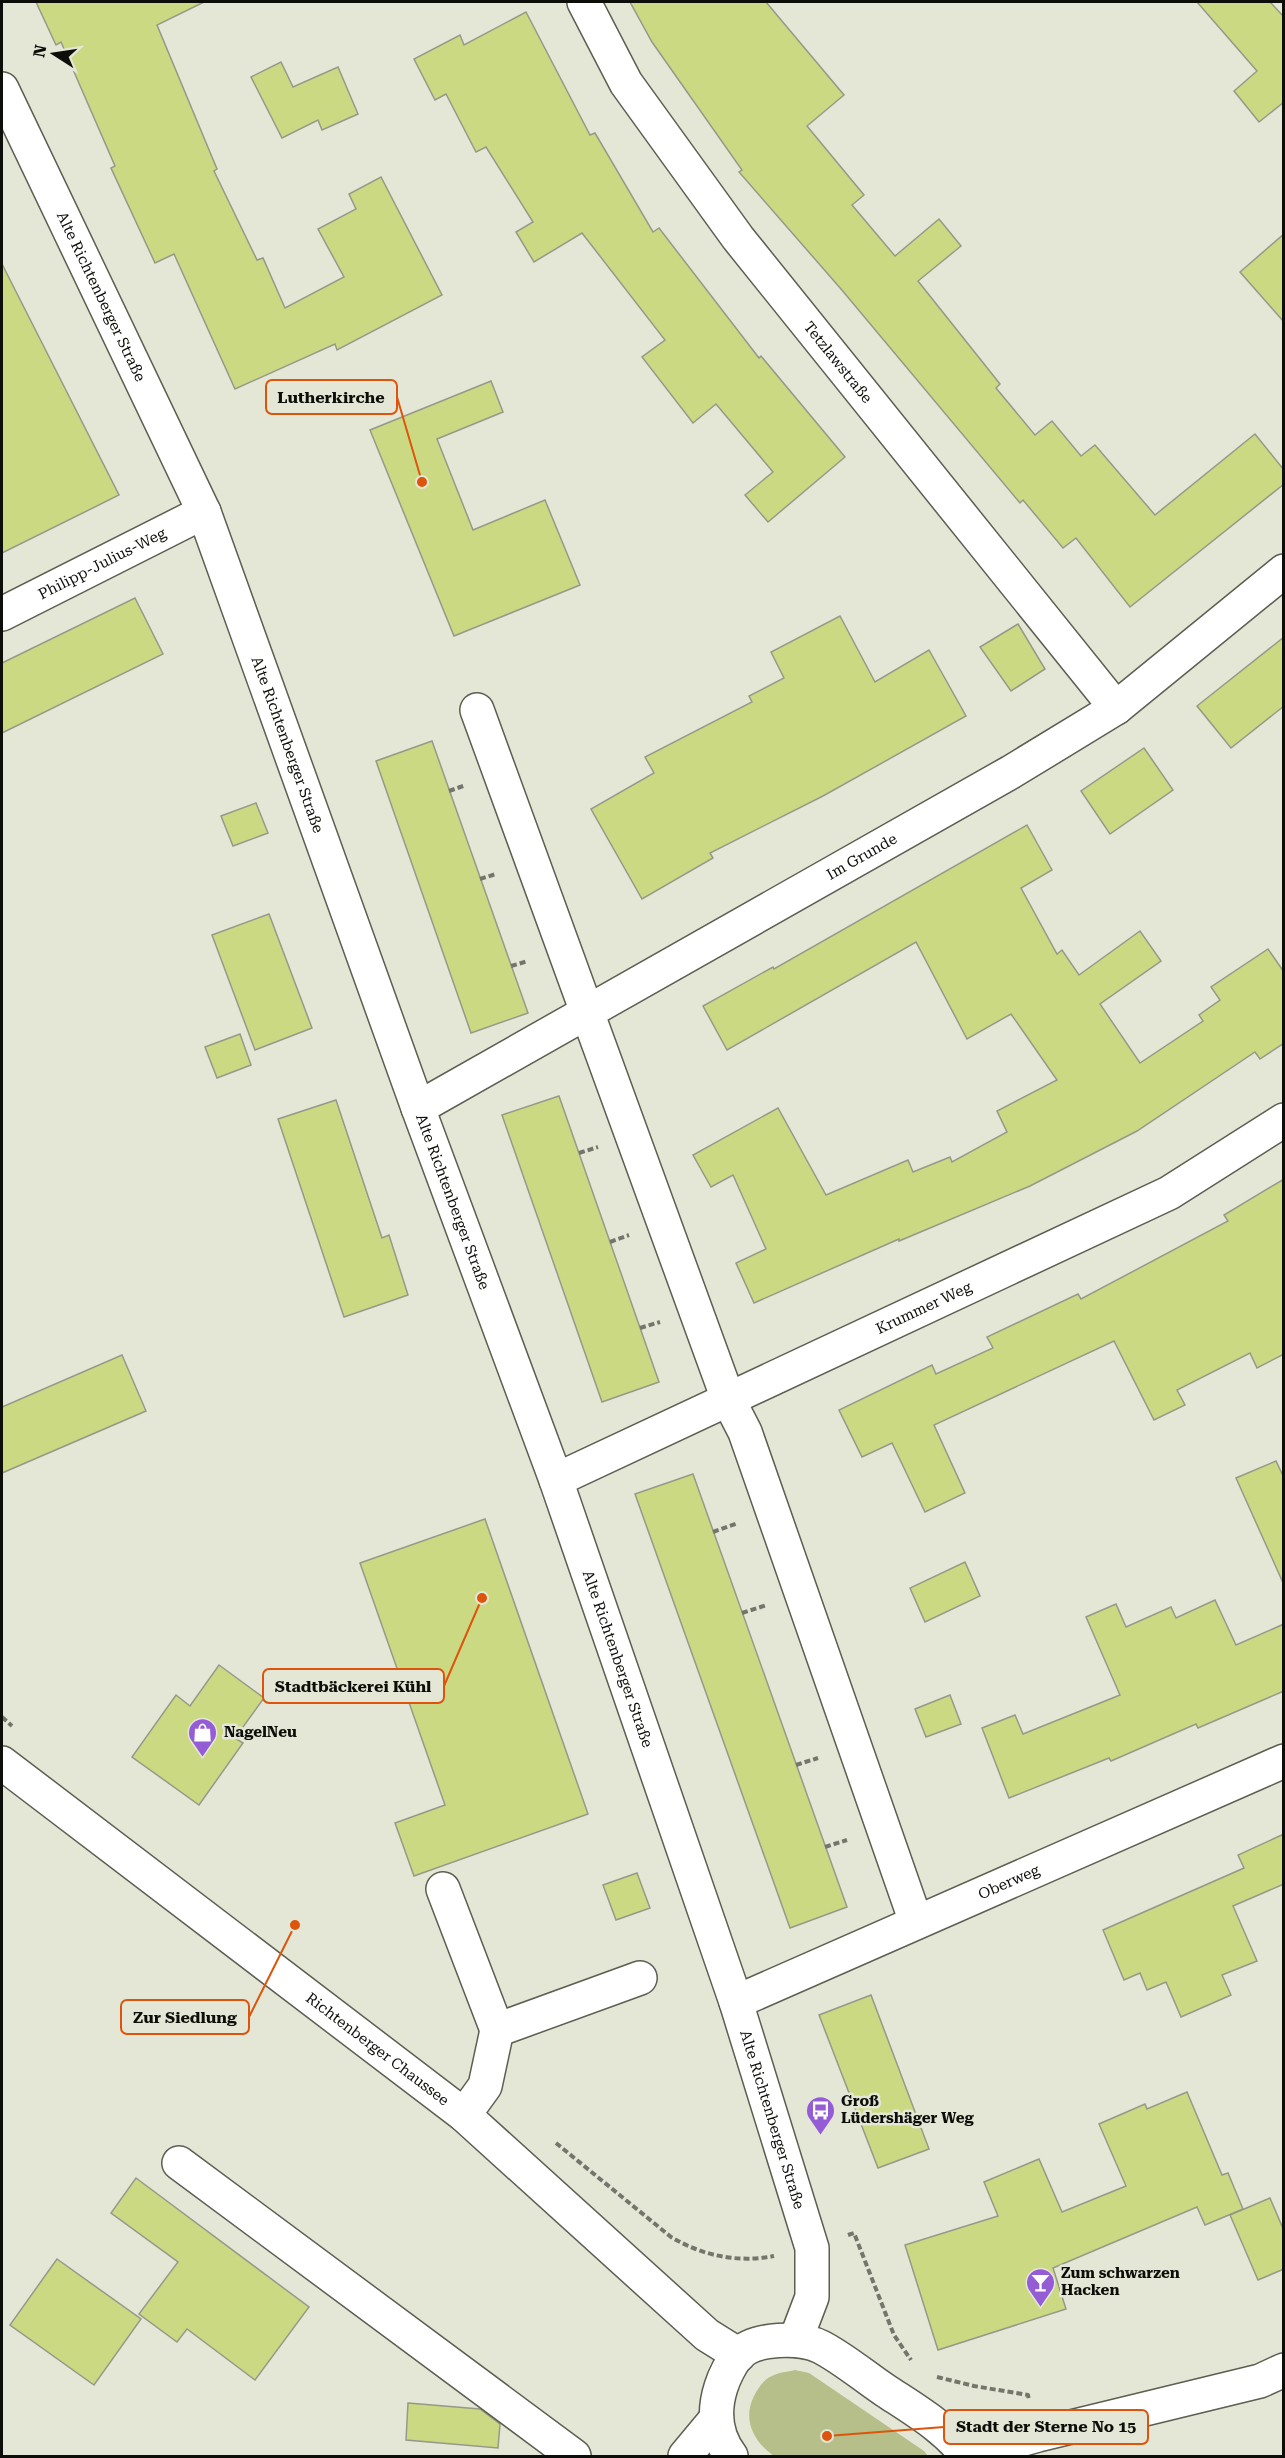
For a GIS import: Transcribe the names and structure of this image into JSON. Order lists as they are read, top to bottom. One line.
{"streets":{"street":["Alte Richtenberger Straße","Tetzlawstraße","Philipp-Julius-Weg","Im Grunde","Krummer Weg","Oberweg","Richtenberger Chaussee"]},"crossings":[["Alte Richtenberger Straße","Philipp-Julius-Weg"],["Alte Richtenberger Straße","Im Grunde"],["Alte Richtenberger Straße","Krummer Weg"],["Alte Richtenberger Straße","Oberweg"],["Tetzlawstraße","Im Grunde"]],"places":{"other":["Lutherkirche","Stadtbäckerei Kühl","Zur Siedlung","Stadt der Sterne No 15"],"shop":["NagelNeu"],"bus stop":["Groß Lüdershäger Weg"],"bar":["Zum schwarzen Hacken"]},"north":"left"}
